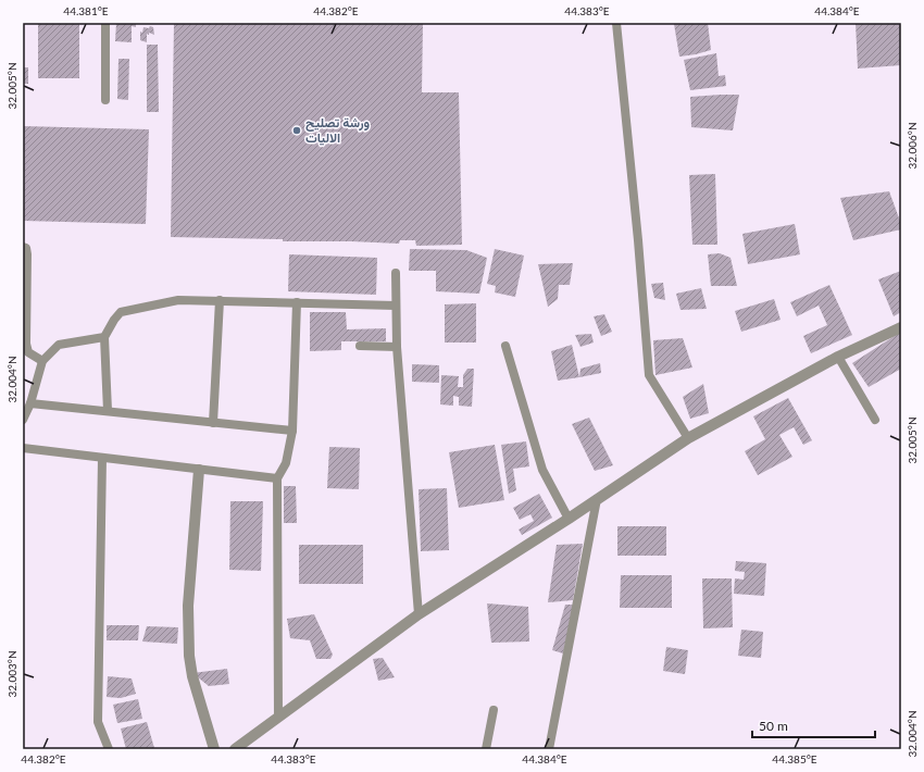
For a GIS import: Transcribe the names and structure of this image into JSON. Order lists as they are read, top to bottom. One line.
{"places":["ورشة تصليح الاليات"],"scale_bar":"50 m","coordinates":["44.381°E","44.382°E","44.383°E","44.384°E","32.005°N","32.006°N","32.004°N","32.003°N","44.385°E"]}
